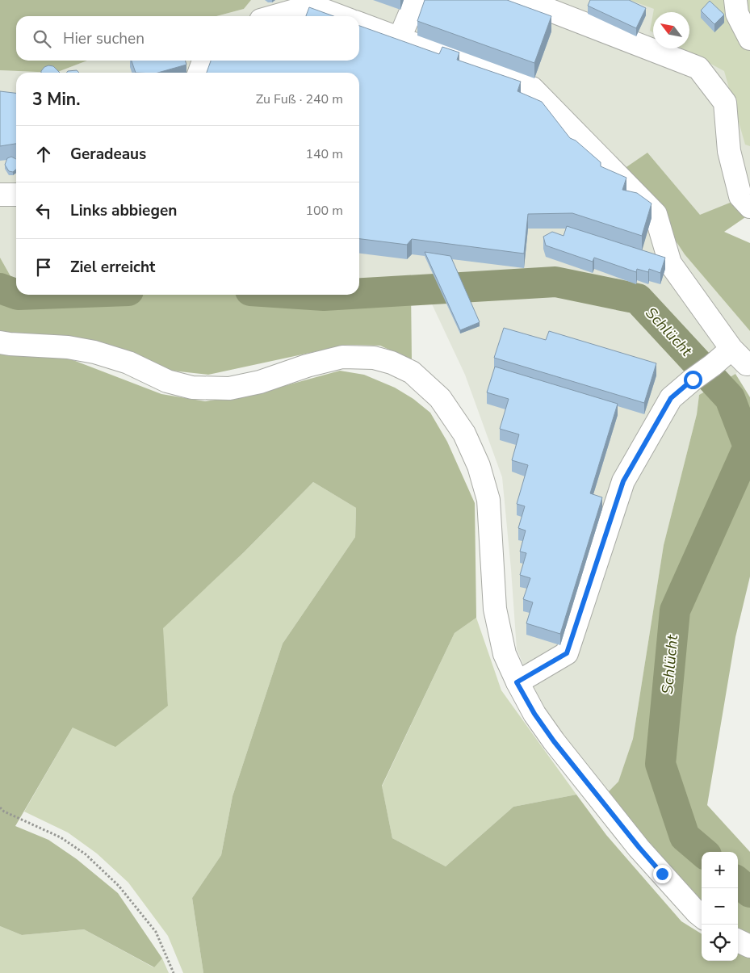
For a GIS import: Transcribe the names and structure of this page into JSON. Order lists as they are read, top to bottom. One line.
{"water":["Schlücht"],"north":"top left","page":{"search":"Hier suchen","heading":["3 Min.","Zu Fuß · 240 m"],"list":[["Geradeaus","140 m"],["Links abbiegen","100 m"],"Ziel erreicht"],"map_buttons":["+","−"]}}
